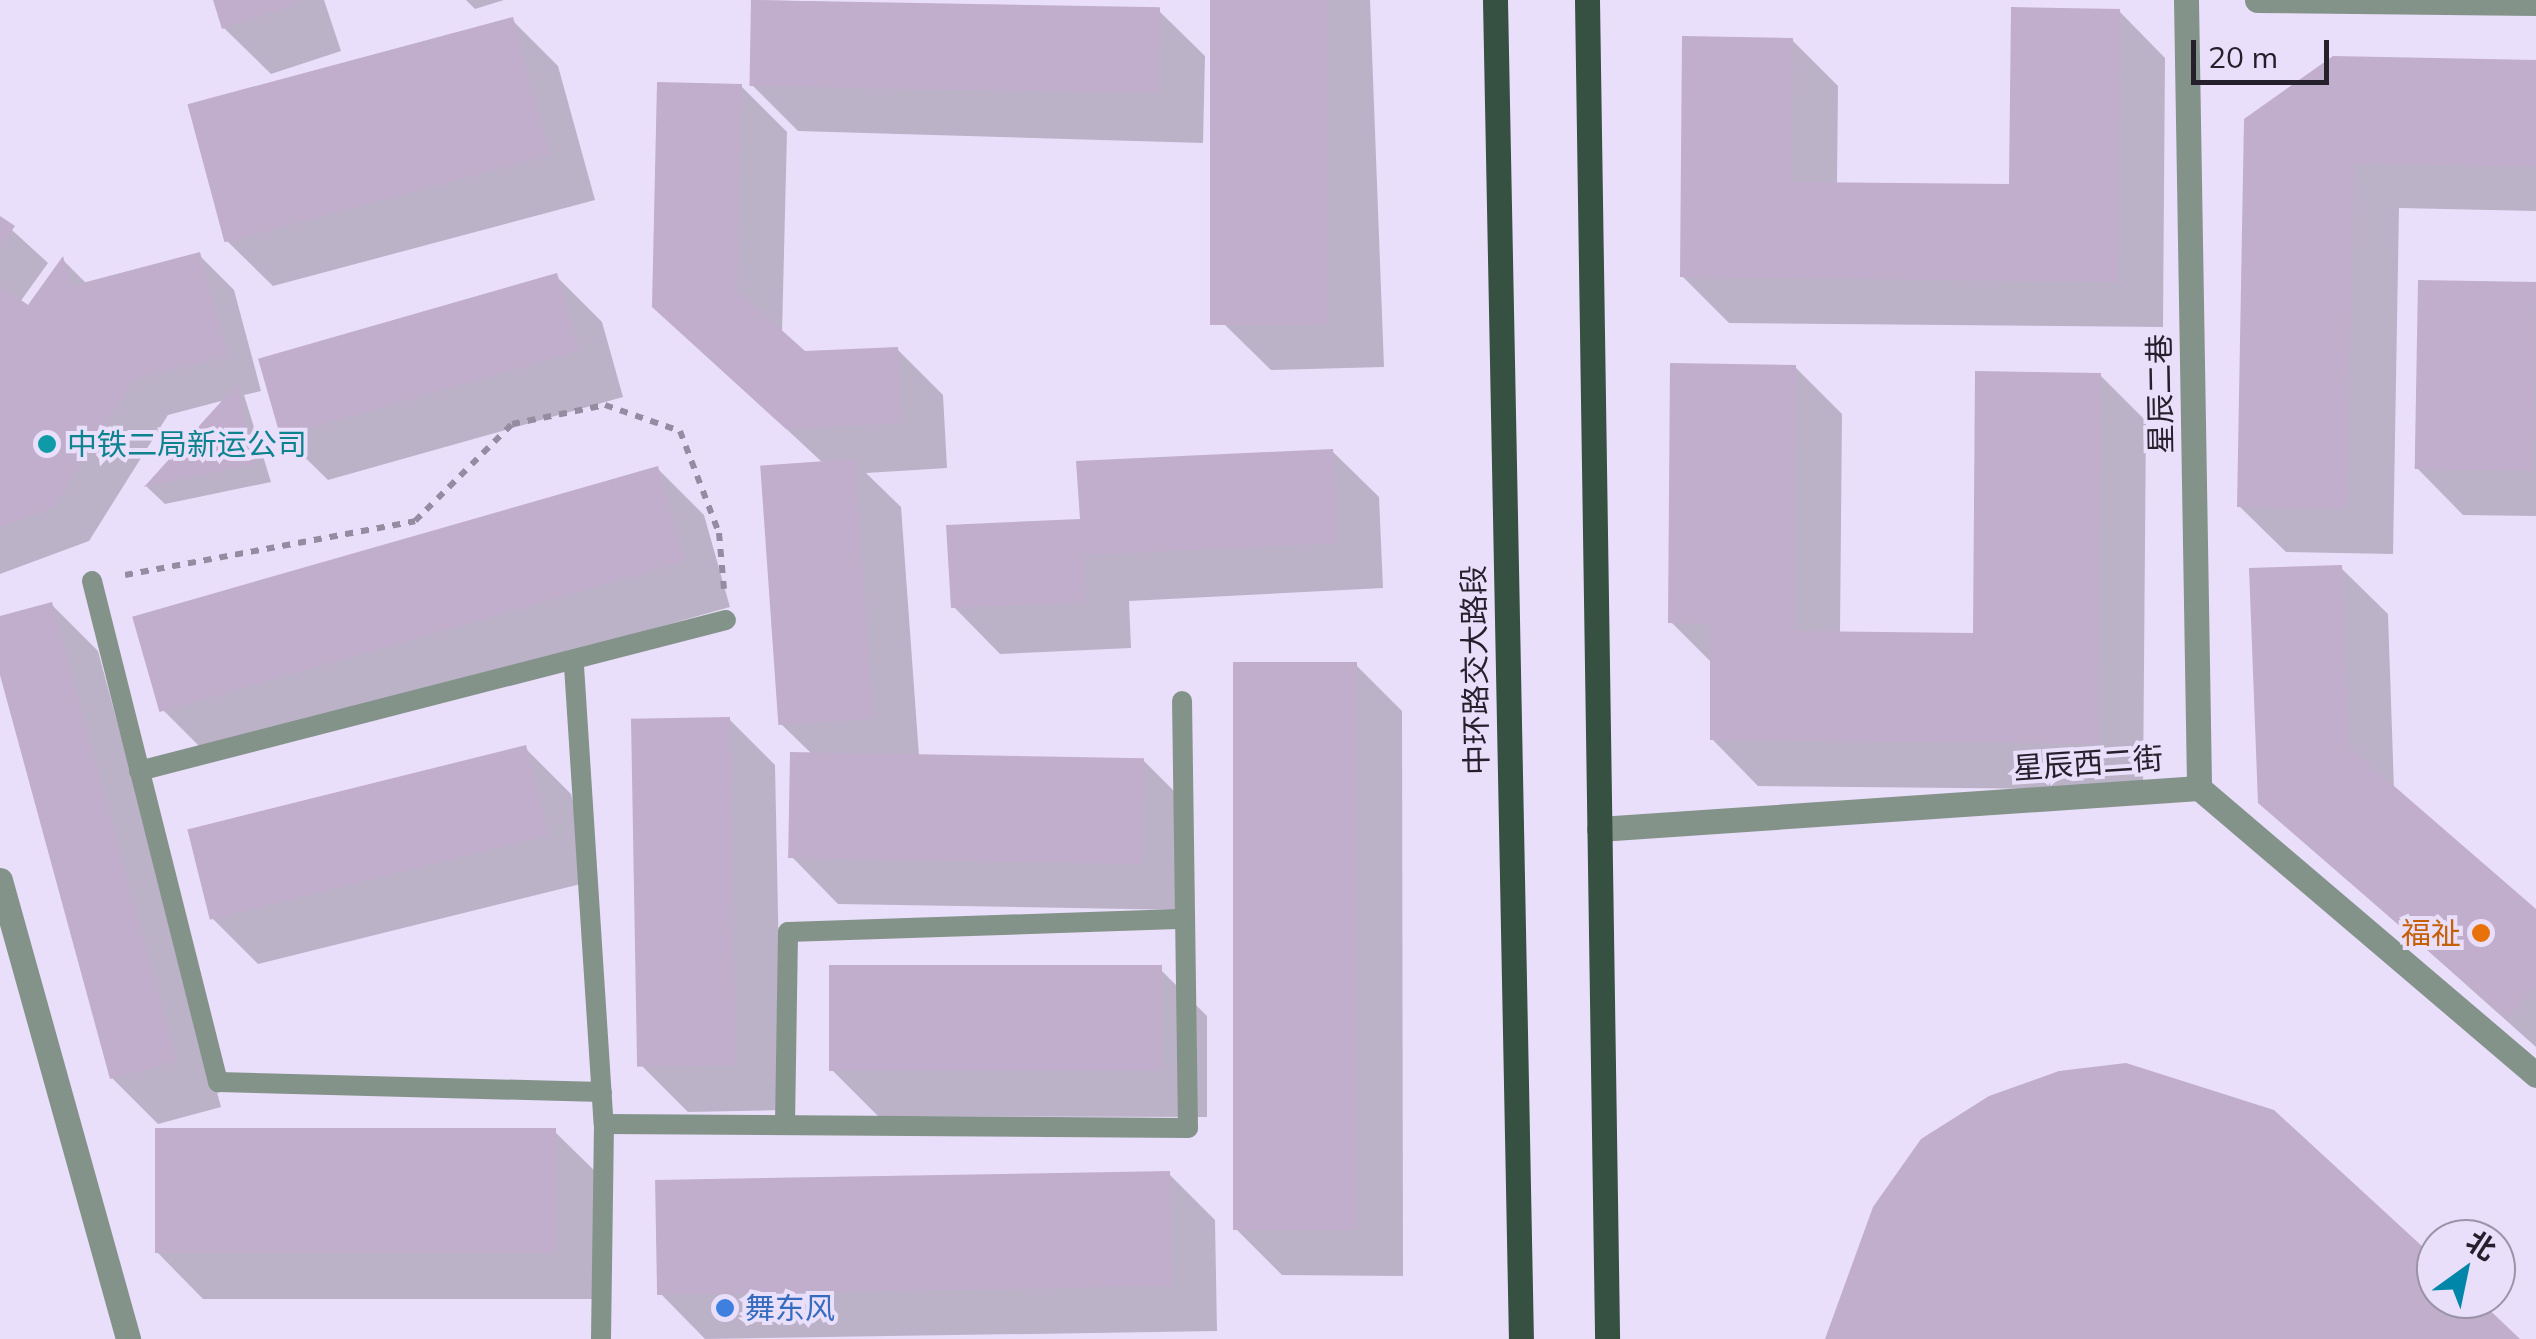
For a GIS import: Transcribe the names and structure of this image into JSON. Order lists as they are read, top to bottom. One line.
{"streets":{"main road":["中环路交大路段"],"street":["星辰二巷","星辰西二街"]},"crossings":[["星辰二巷","星辰西二街"]],"places":["中铁二局新运公司","福祉","舞东风"],"scale_bar":"20 m","north":"top right"}
